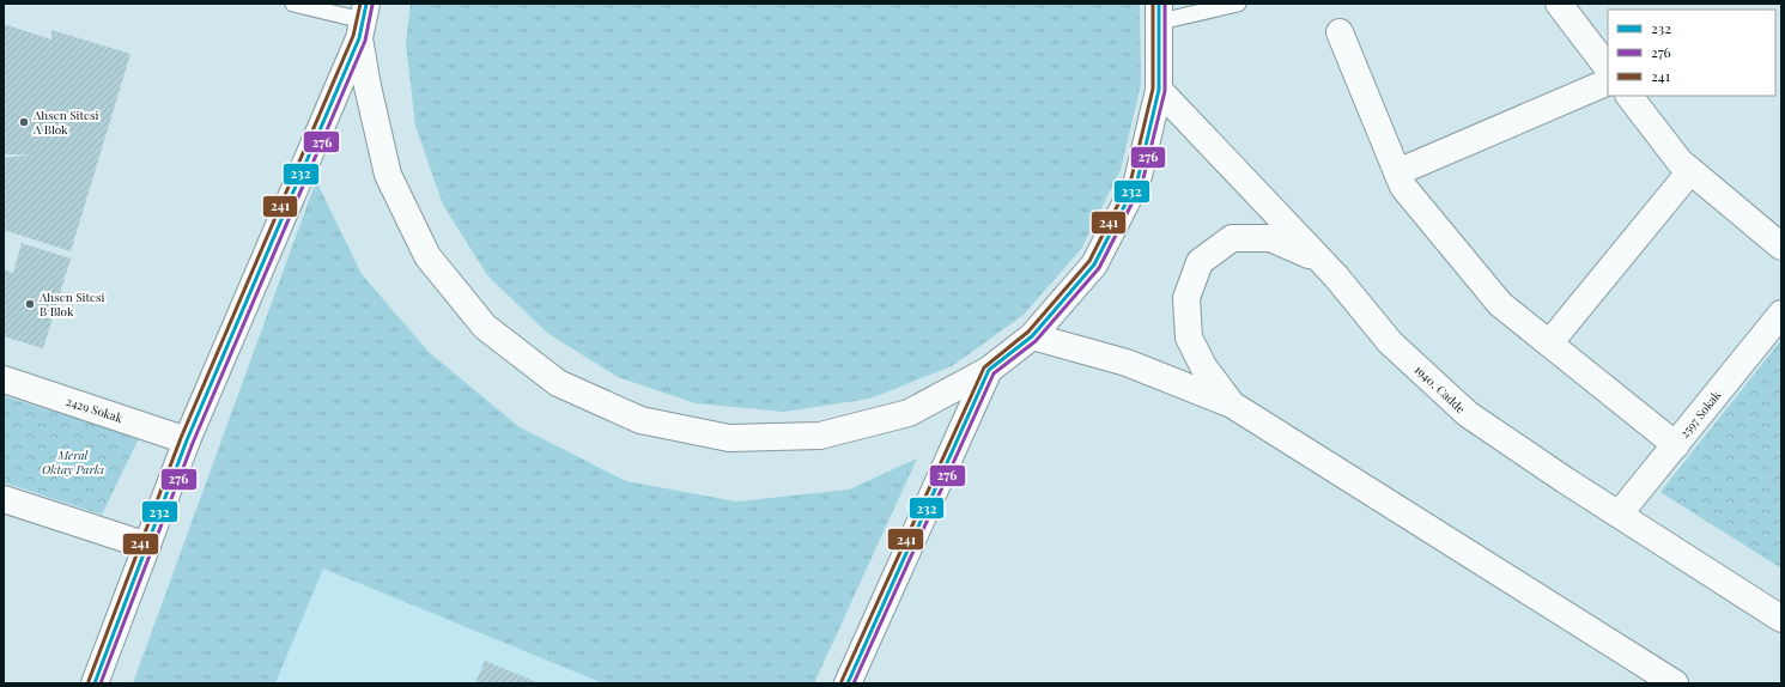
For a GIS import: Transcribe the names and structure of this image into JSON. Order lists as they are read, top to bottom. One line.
{"streets":{"main road":["1940. Cadde","2429 Sokak","2597 Sokak"]},"crossings":[["1940. Cadde","2597 Sokak"]],"parks":["Meral Oktay Parkı"],"places":["Ahsen Sitesi A Blok","Ahsen Sitesi B Blok"],"lines":["transit line 232","transit line 276","transit line 241"],"legend":["232","276","241"]}
